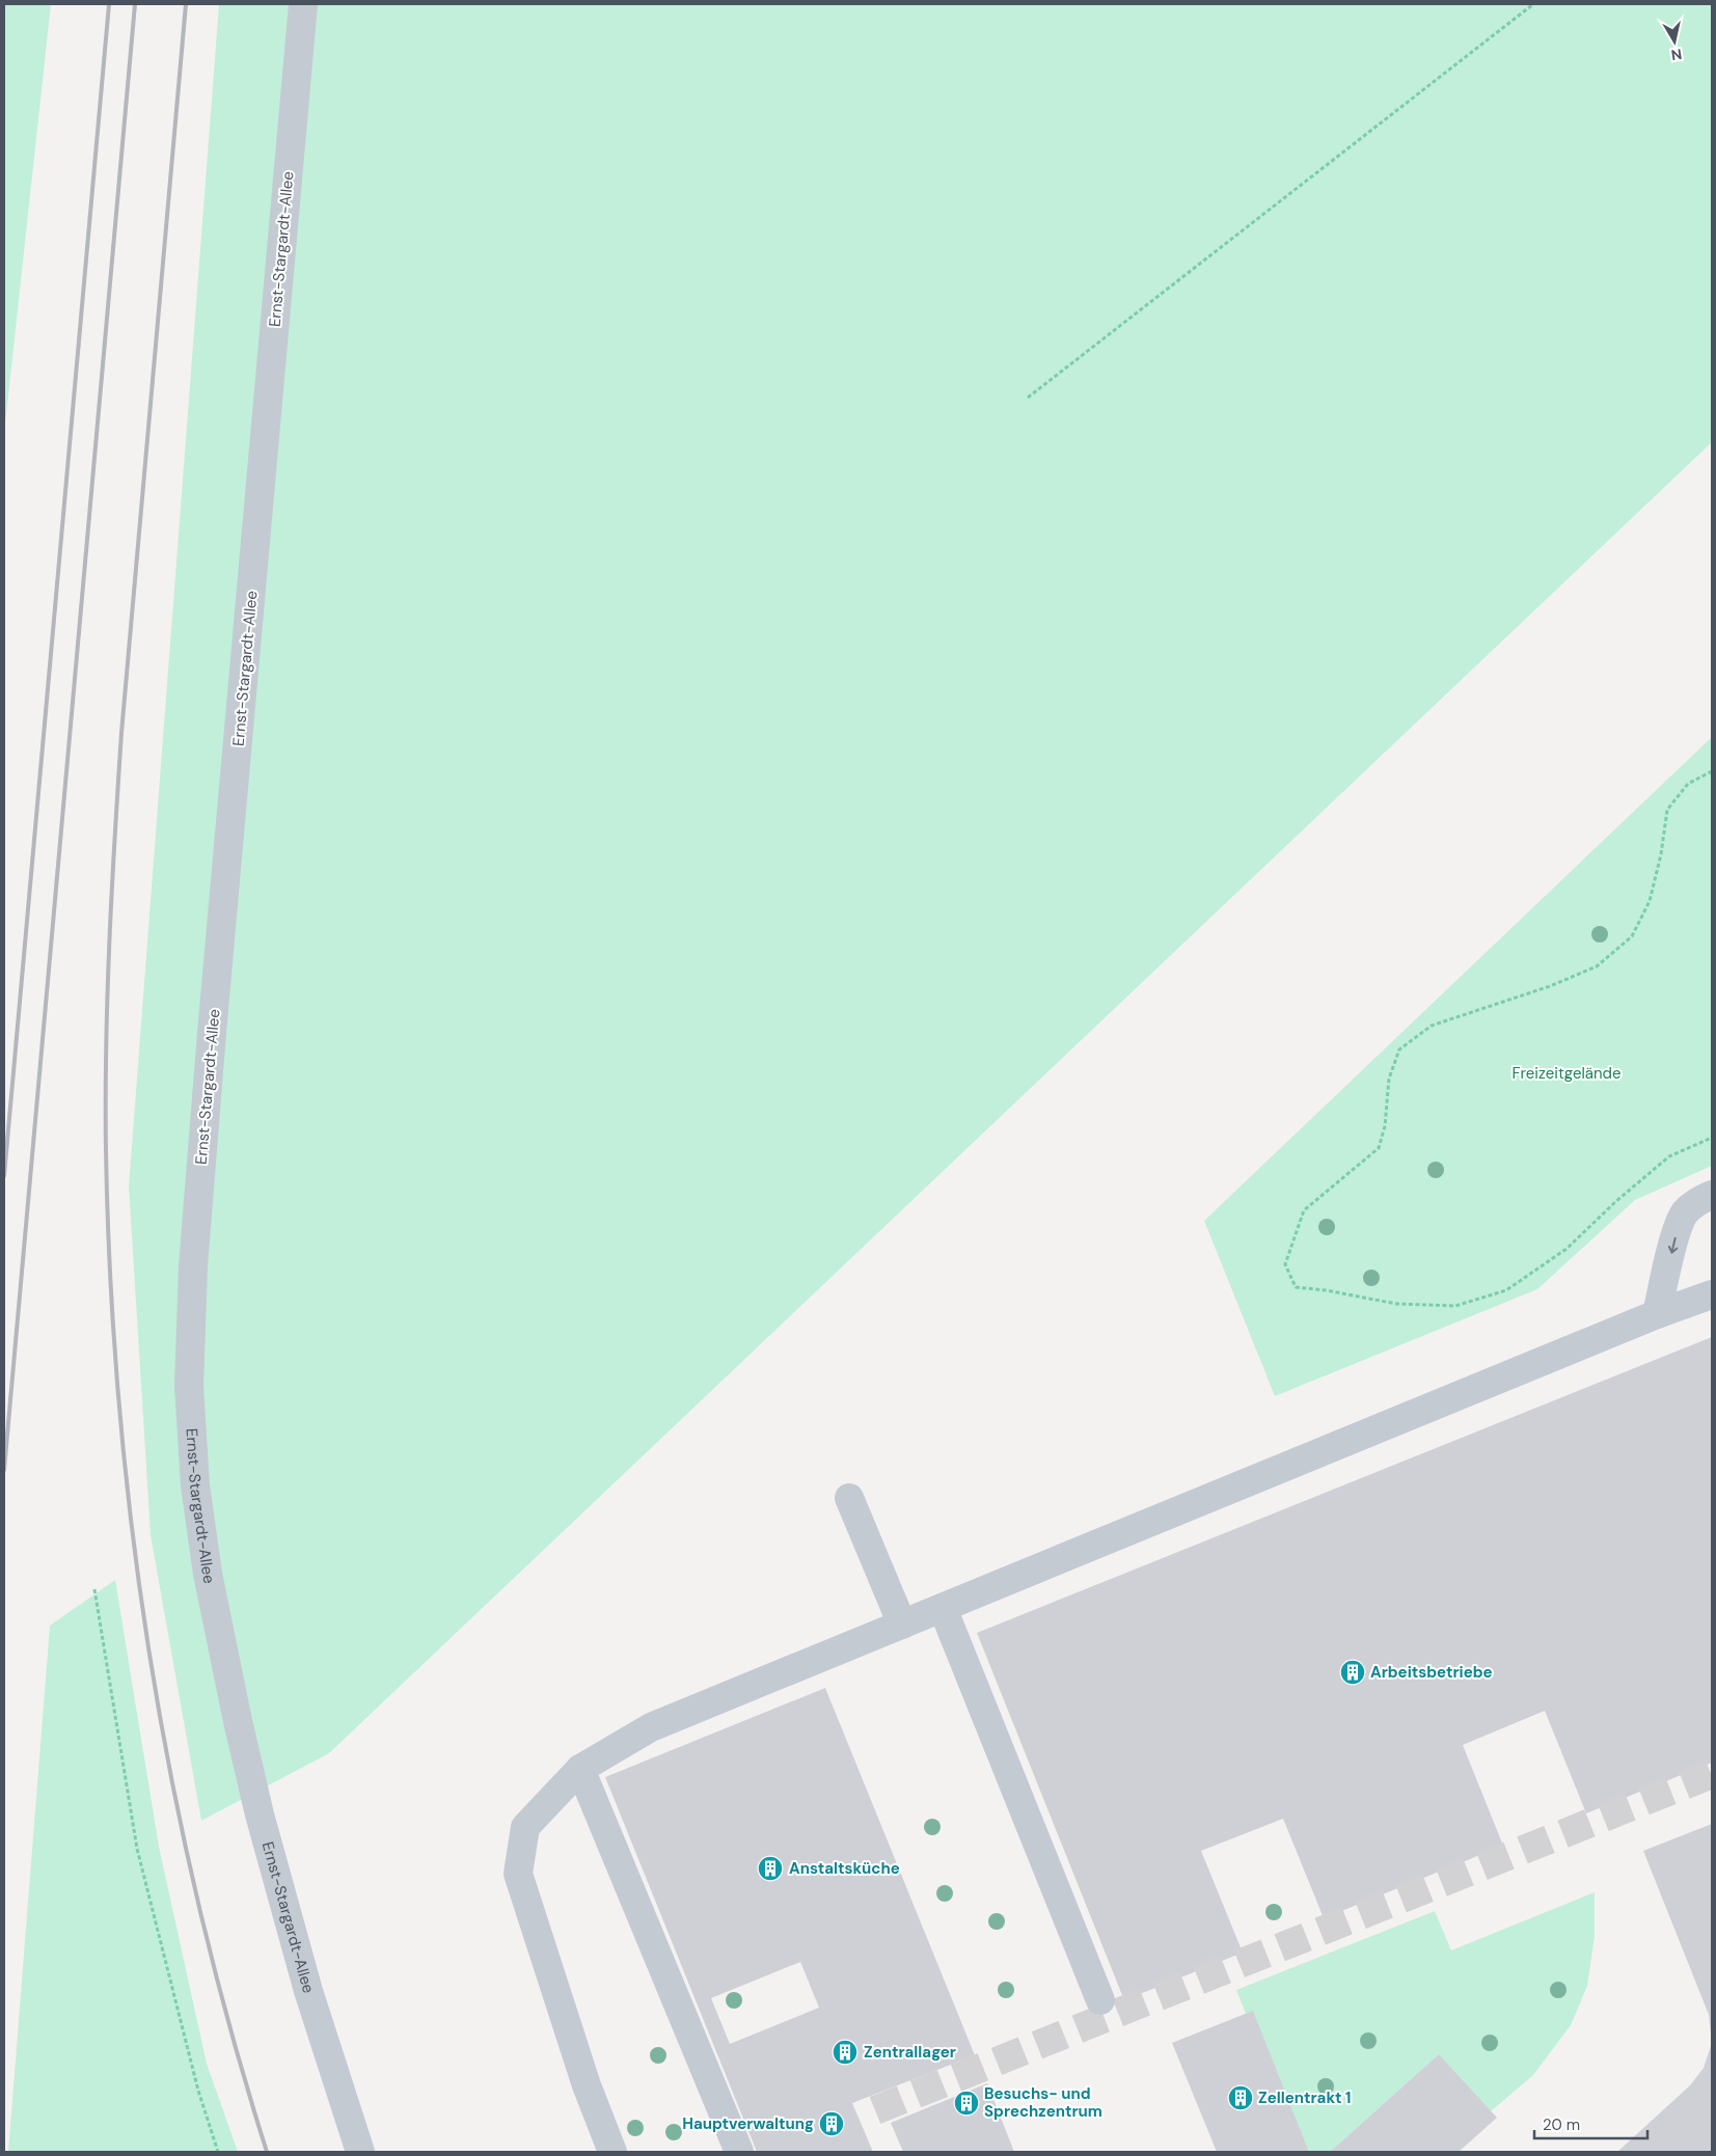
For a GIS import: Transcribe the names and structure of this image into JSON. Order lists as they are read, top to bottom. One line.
{"streets":{"street":["Ernst-Stargardt-Allee"]},"parks":["Freizeitgelände"],"places":{"building":["Arbeitsbetriebe","Anstaltsküche","Zentrallager","Zellentrakt 1","Besuchs- und Sprechzentrum","Hauptverwaltung"]},"scale_bar":"20 m","north":"bottom"}
